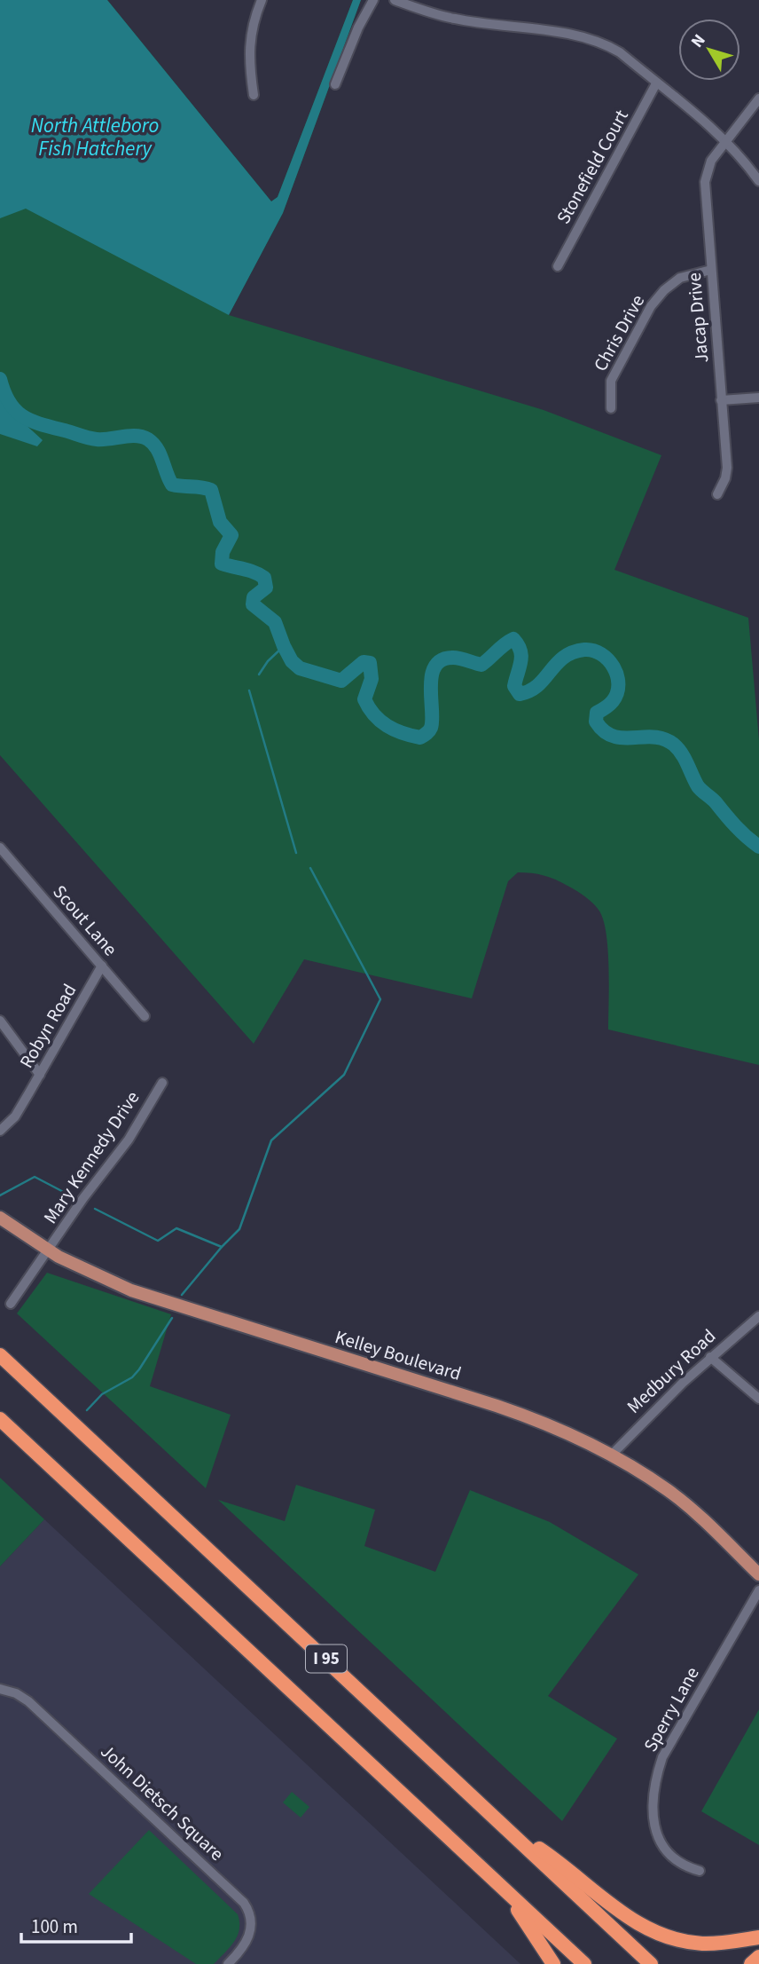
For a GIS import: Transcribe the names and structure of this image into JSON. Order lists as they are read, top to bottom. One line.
{"streets":{"highway":["I 95"],"main road":["Kelley Boulevard"],"street":["Stonefield Court","Jacap Drive","Chris Drive","Scout Lane","Robyn Road","Mary Kennedy Drive","Medbury Road","Sperry Lane","John Dietsch Square"]},"crossings":[["Jacap Drive","Chris Drive"],["Scout Lane","Robyn Road"],["Mary Kennedy Drive","Kelley Boulevard"],["Kelley Boulevard","Medbury Road"]],"water":["North Attleboro Fish Hatchery"],"scale_bar":"100 m","north":"top left"}
